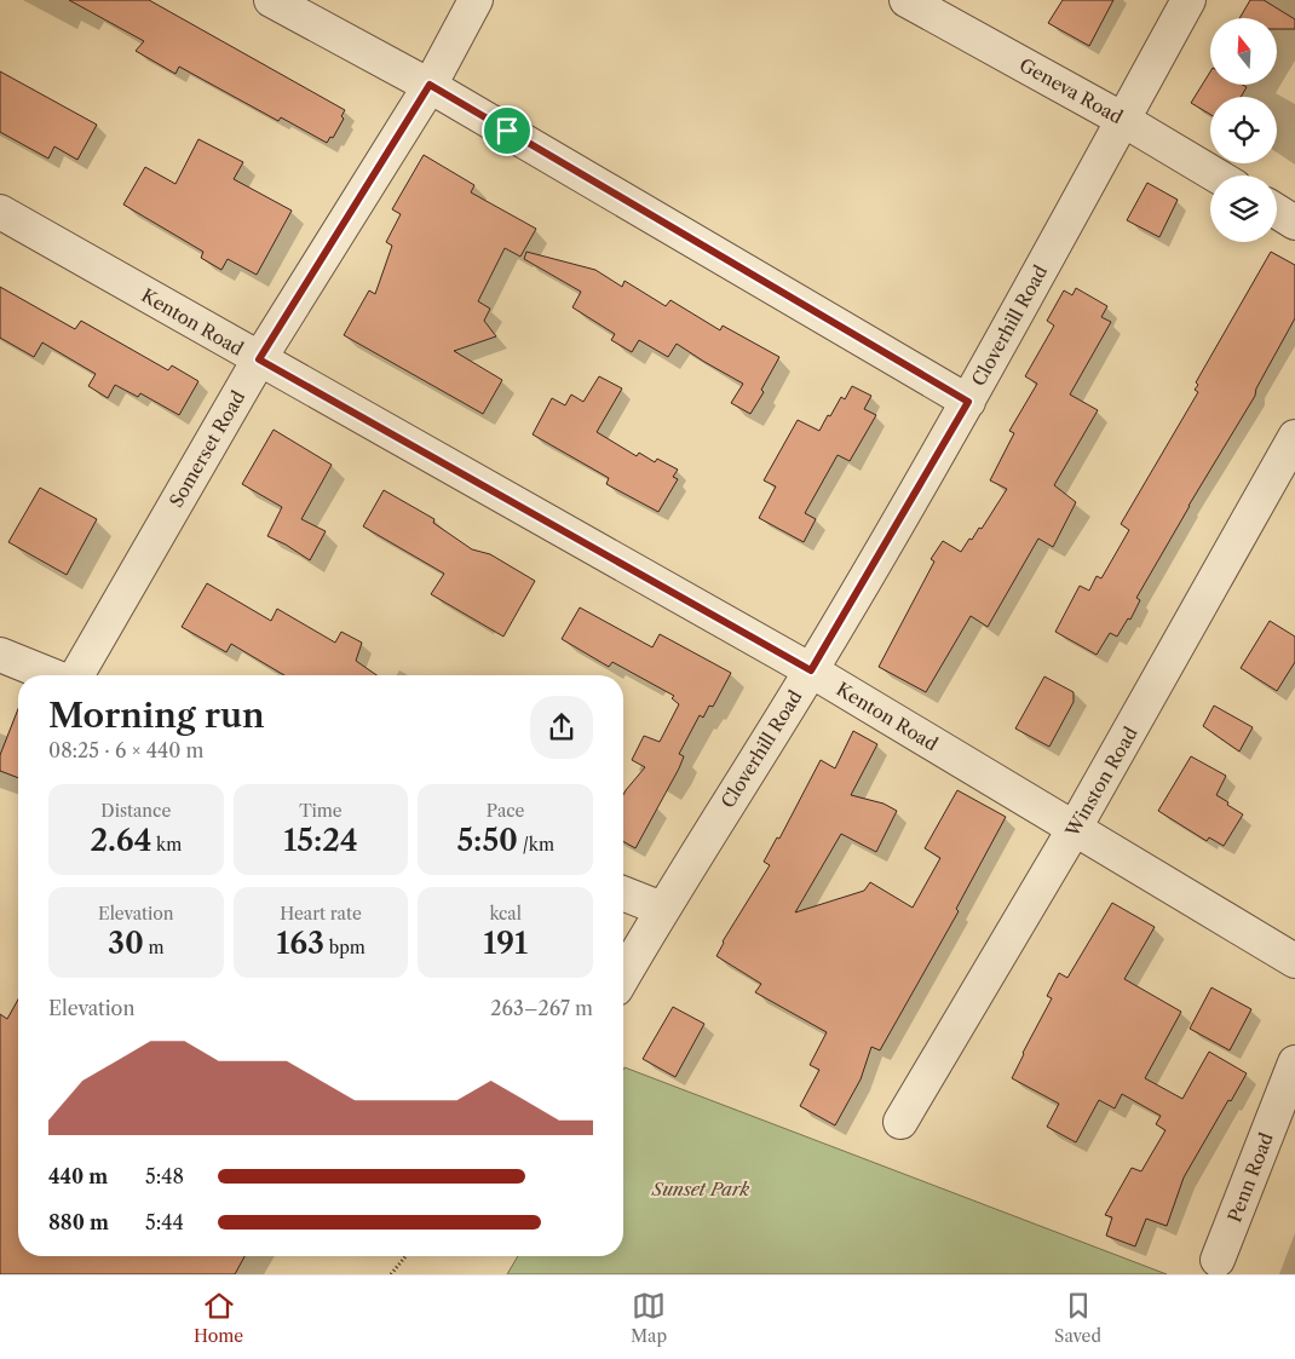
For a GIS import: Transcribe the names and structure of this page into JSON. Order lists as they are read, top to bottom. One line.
{"streets":{"street":["Geneva Road","Kenton Road","Cloverhill Road","Somerset Road","Winston Road","Penn Road"]},"crossings":[["Geneva Road","Cloverhill Road"],["Kenton Road","Cloverhill Road"],["Kenton Road","Somerset Road"],["Kenton Road","Winston Road"]],"parks":["Sunset Park"],"north":"top","page":{"heading":["Morning run","08:25 · 6 × 440 m"],"stats":[["Distance","2.64 km"],["Time","15:24"],["Pace","5:50 /km"],["Elevation","30 m"],["Heart rate","163 bpm"],["kcal","191"]],"chart":["Elevation","263–267 m"],"list":[{"name":"440 m","note":"5:48"},{"name":"880 m","note":"5:44"}],"tabs":["Home","Map","Saved"]}}
